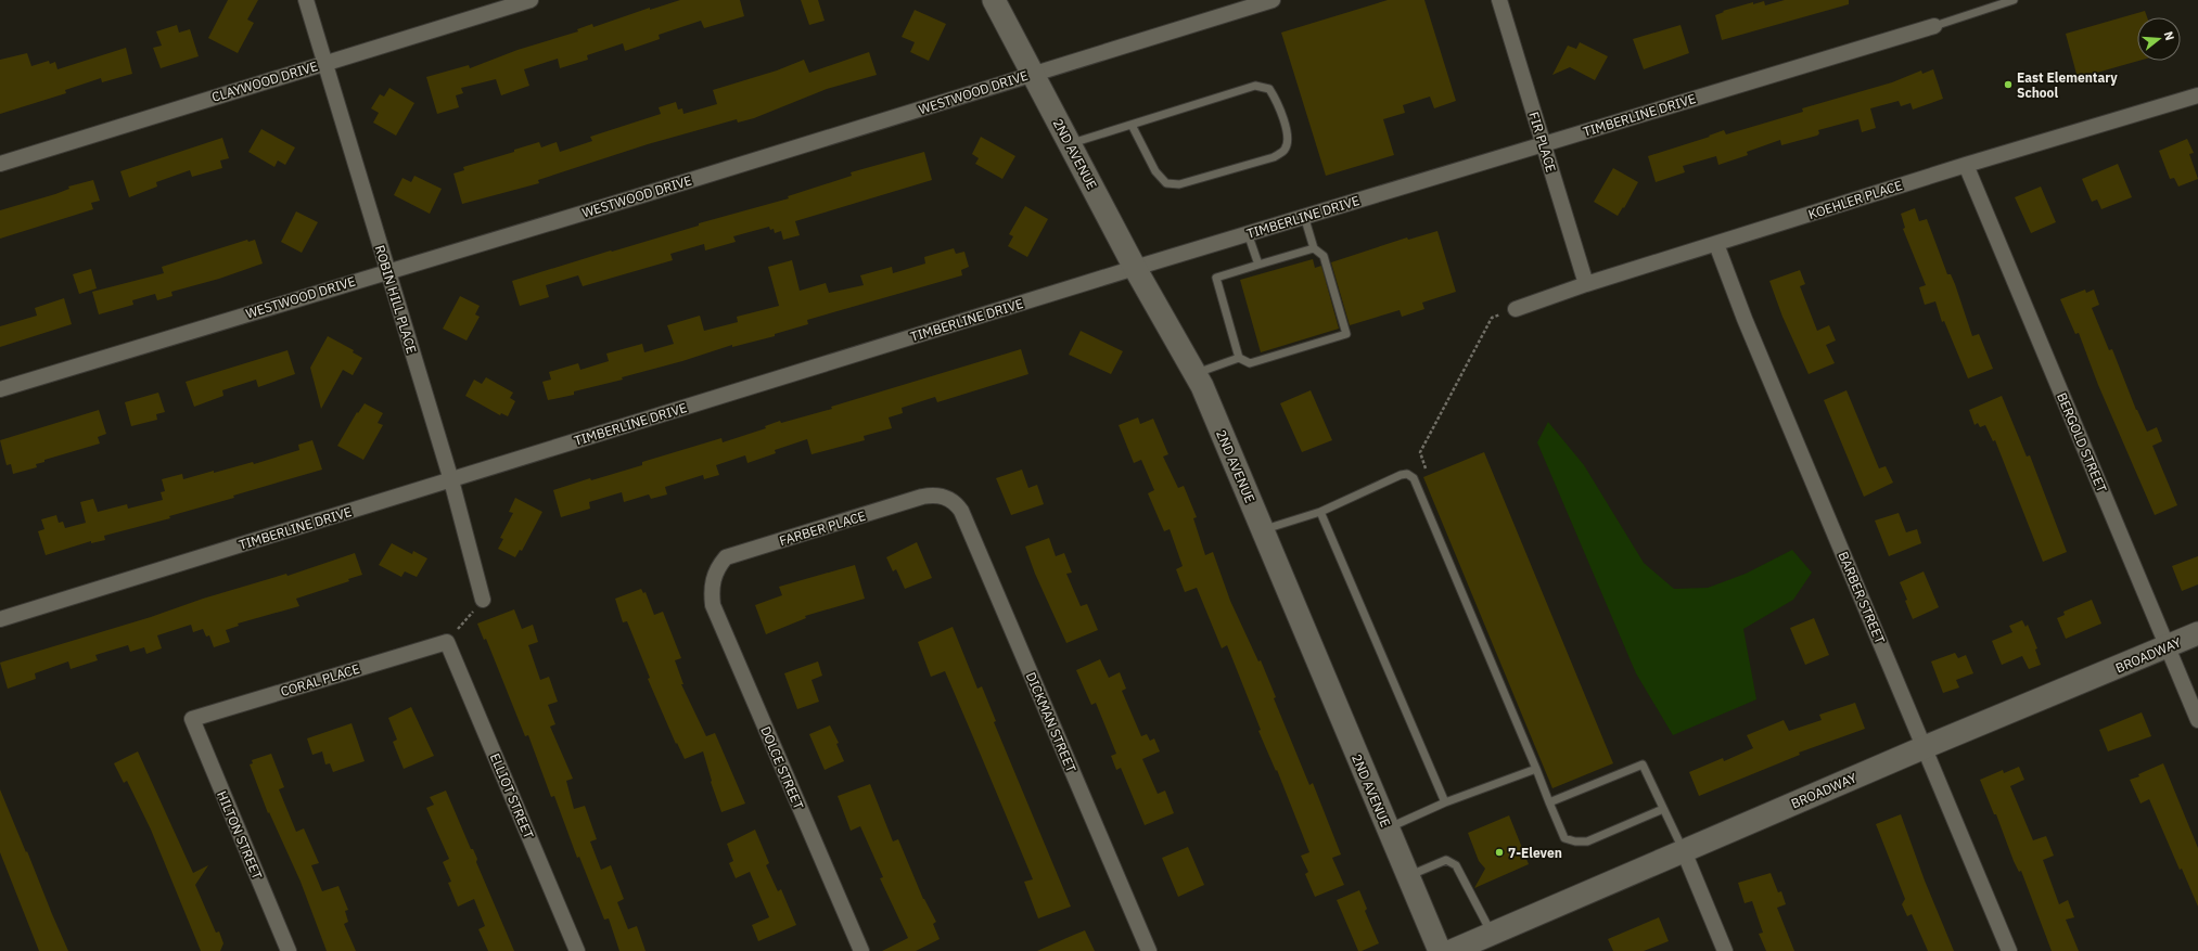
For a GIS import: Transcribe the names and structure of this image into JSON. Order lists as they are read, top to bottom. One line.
{"streets":{"street":["CLAYWOOD DRIVE","WESTWOOD DRIVE","TIMBERLINE DRIVE","FIR PLACE","2ND AVENUE","KOEHLER PLACE","ROBIN HILL PLACE","BERGOLD STREET","FARBER PLACE","BARBER STREET","BROADWAY","CORAL PLACE","DICKMAN STREET","DOLCE STREET","ELLIOT STREET","HILTON STREET"]},"crossings":[["CLAYWOOD DRIVE","ROBIN HILL PLACE"],["WESTWOOD DRIVE","2ND AVENUE"],["WESTWOOD DRIVE","ROBIN HILL PLACE"],["TIMBERLINE DRIVE","FIR PLACE"],["TIMBERLINE DRIVE","2ND AVENUE"],["TIMBERLINE DRIVE","ROBIN HILL PLACE"],["FIR PLACE","KOEHLER PLACE"],["KOEHLER PLACE","BERGOLD STREET"],["KOEHLER PLACE","BARBER STREET"],["BERGOLD STREET","BROADWAY"],["FARBER PLACE","DICKMAN STREET"],["FARBER PLACE","DOLCE STREET"],["BARBER STREET","BROADWAY"],["CORAL PLACE","ELLIOT STREET"],["CORAL PLACE","HILTON STREET"]],"places":["East Elementary School","7-Eleven"],"north":"right"}
